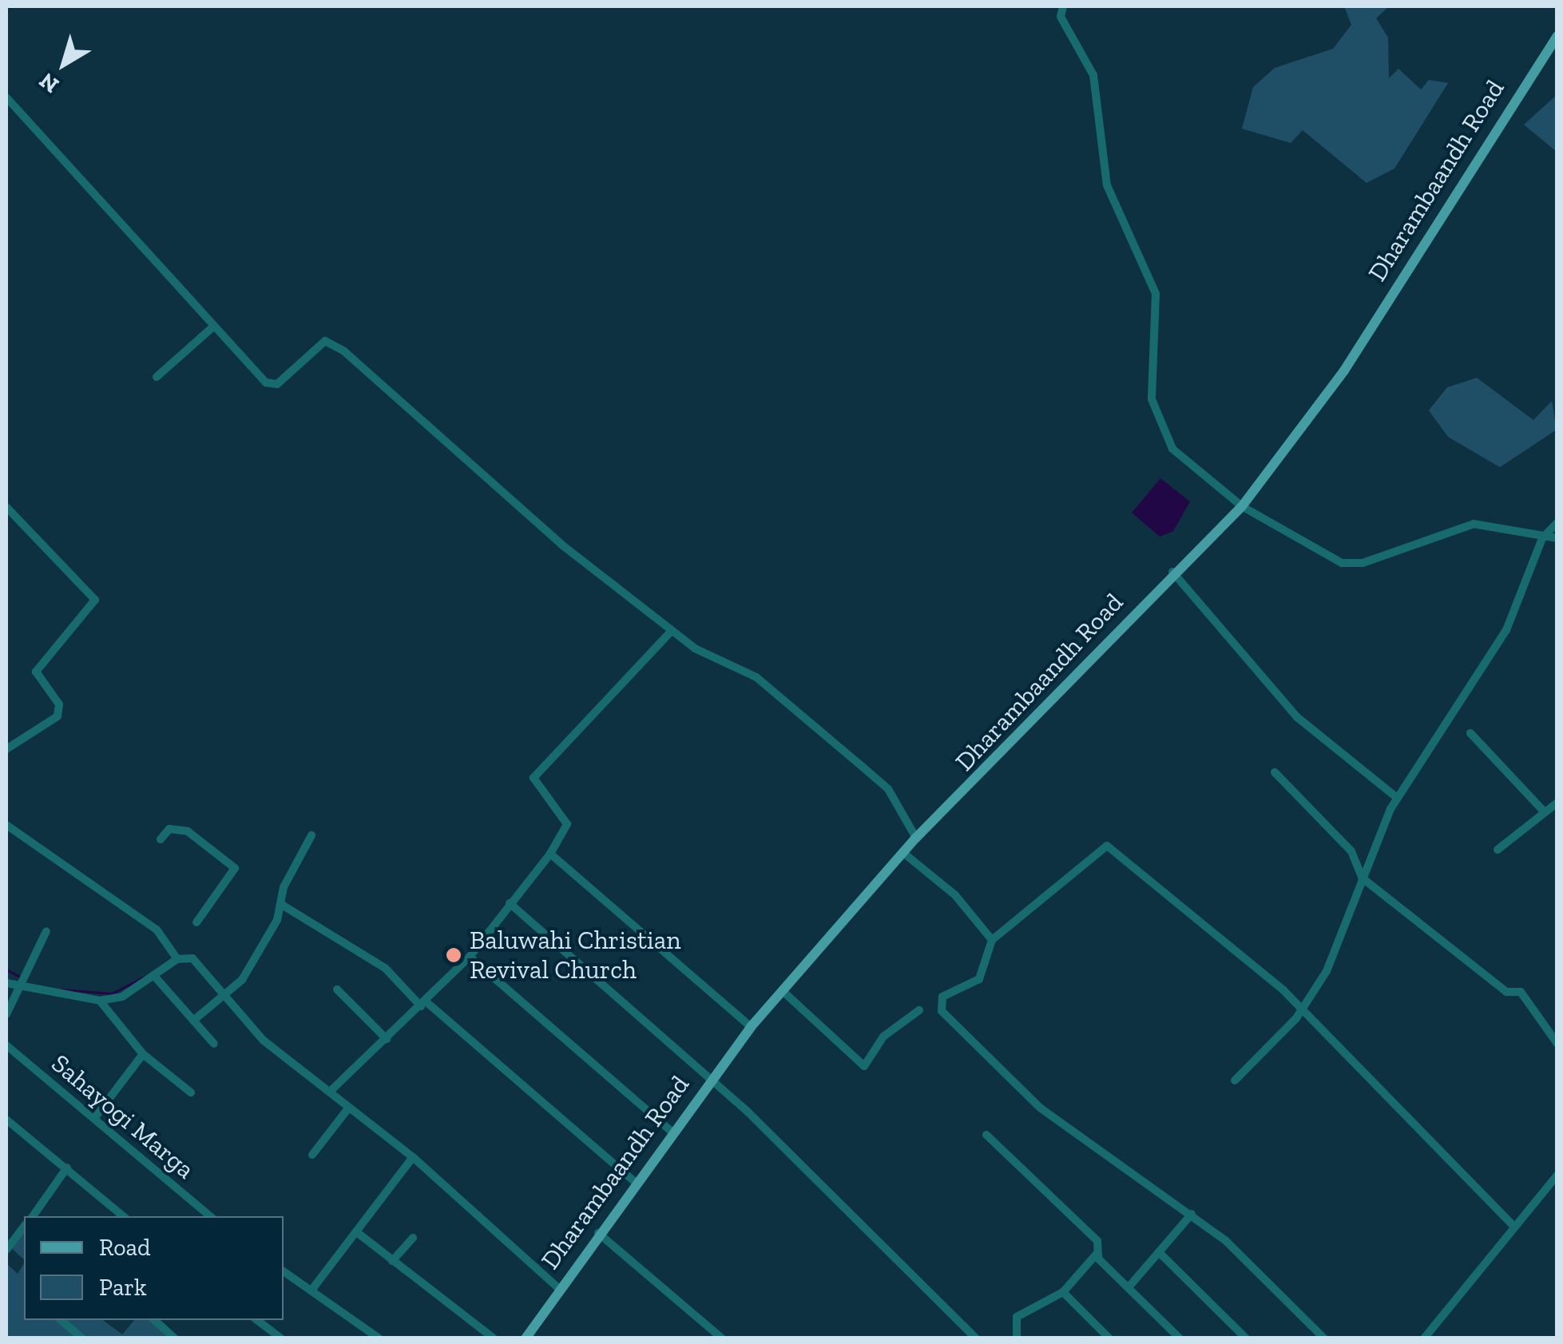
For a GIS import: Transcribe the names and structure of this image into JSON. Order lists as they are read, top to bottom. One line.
{"streets":{"main road":["Dharambaandh Road"],"street":["Sahayogi Marga"]},"places":["Baluwahi Christian Revival Church"],"legend":["Road","Park"],"north":"bottom left"}
